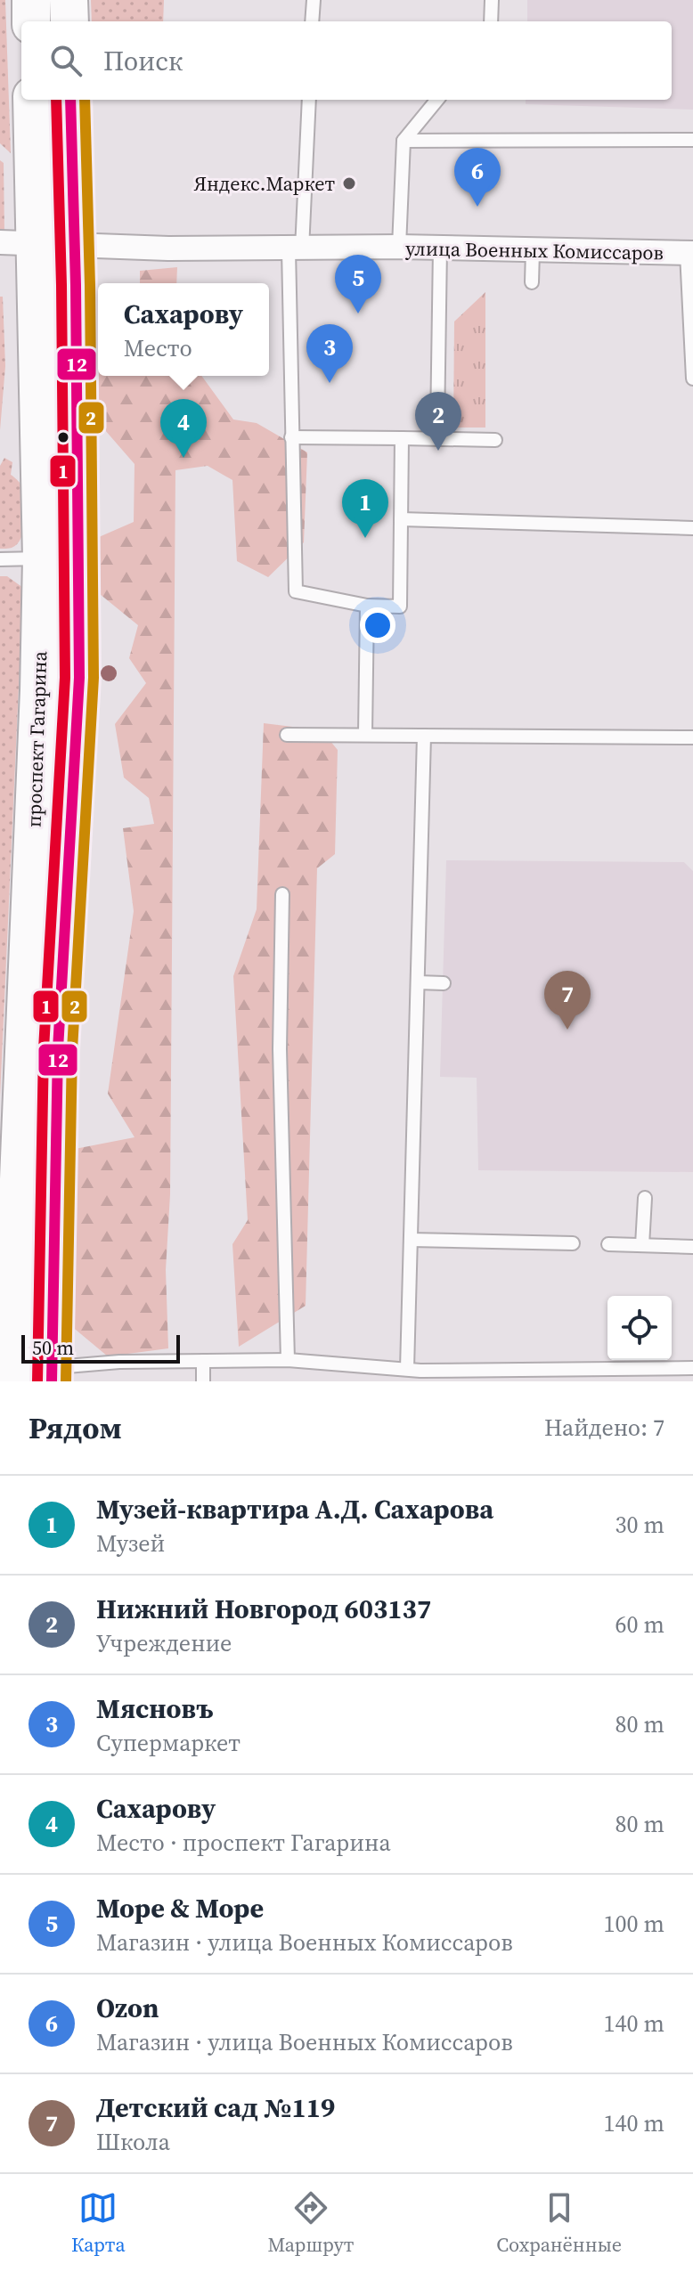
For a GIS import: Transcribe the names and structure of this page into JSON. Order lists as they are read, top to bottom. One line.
{"streets":{"main road":["проспект Гагарина"],"street":["улица Военных Комиссаров"]},"crossings":[["улица Военных Комиссаров","проспект Гагарина"]],"places":["Яндекс.Маркет"],"lines":["transit line 12","transit line 2","transit line 1"],"scale_bar":"50 m","page":{"search":"Поиск","pins":["6","5","3","2","4","1","7"],"popup":["Сахарову","Место"],"scale":"50 m","heading":["Рядом","Найдено: 7"],"list":[{"mark":"1","name":"Музей-квартира А.Д. Сахарова","note":"Музей","value":"30 m"},{"mark":"2","name":"Нижний Новгород 603137","note":"Учреждение","value":"60 m"},{"mark":"3","name":"Мясновъ","note":"Супермаркет","value":"80 m"},{"mark":"4","name":"Сахарову","note":"Место · проспект Гагарина","value":"80 m"},{"mark":"5","name":"Море & Море","note":"Магазин · улица Военных Комиссаров","value":"100 m"},{"mark":"6","name":"Ozon","note":"Магазин · улица Военных Комиссаров","value":"140 m"},{"mark":"7","name":"Детский сад №119","note":"Школа","value":"140 m"}],"nav":["Карта","Маршрут","Сохранённые"]}}
